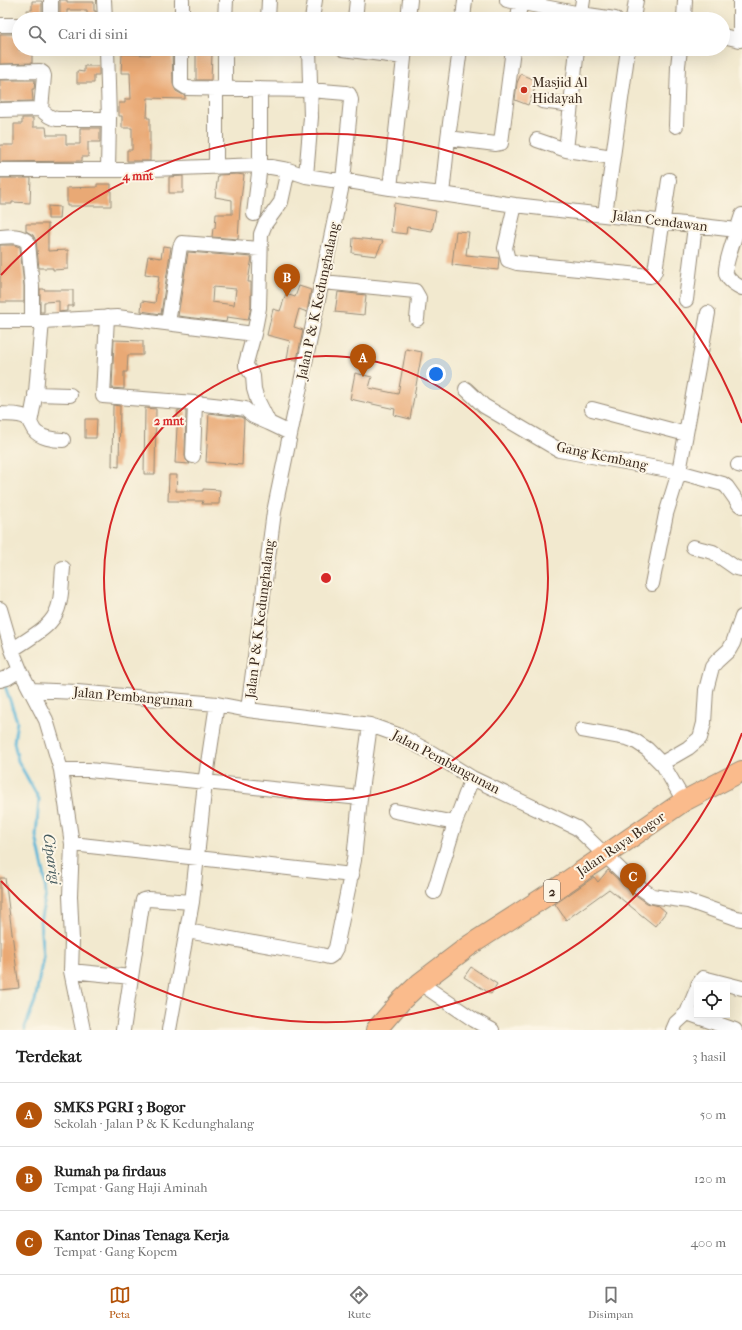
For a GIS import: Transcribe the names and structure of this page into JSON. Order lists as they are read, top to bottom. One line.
{"streets":{"highway":["Jalan Raya Bogor","2"],"street":["Jalan Cendawan","Jalan P & K Kedunghalang","Gang Kembang","Jalan Pembangunan"]},"crossings":[["Jalan Cendawan","Jalan P & K Kedunghalang"],["Jalan P & K Kedunghalang","Jalan Pembangunan"],["Jalan Pembangunan","Jalan Raya Bogor"]],"water":["Ciparigi"],"places":["Masjid Al Hidayah"],"page":{"search":"Cari di sini","pins":["B","A","C"],"heading":["Terdekat","3 hasil"],"list":[{"mark":"A","name":"SMKS PGRI 3 Bogor","note":"Sekolah · Jalan P & K Kedunghalang","value":"50 m"},{"mark":"B","name":"Rumah pa firdaus","note":"Tempat · Gang Haji Aminah","value":"120 m"},{"mark":"C","name":"Kantor Dinas Tenaga Kerja","note":"Tempat · Gang Kopem","value":"400 m"}],"nav":["Peta","Rute","Disimpan"]},"rings":["4 mnt","2 mnt"]}
